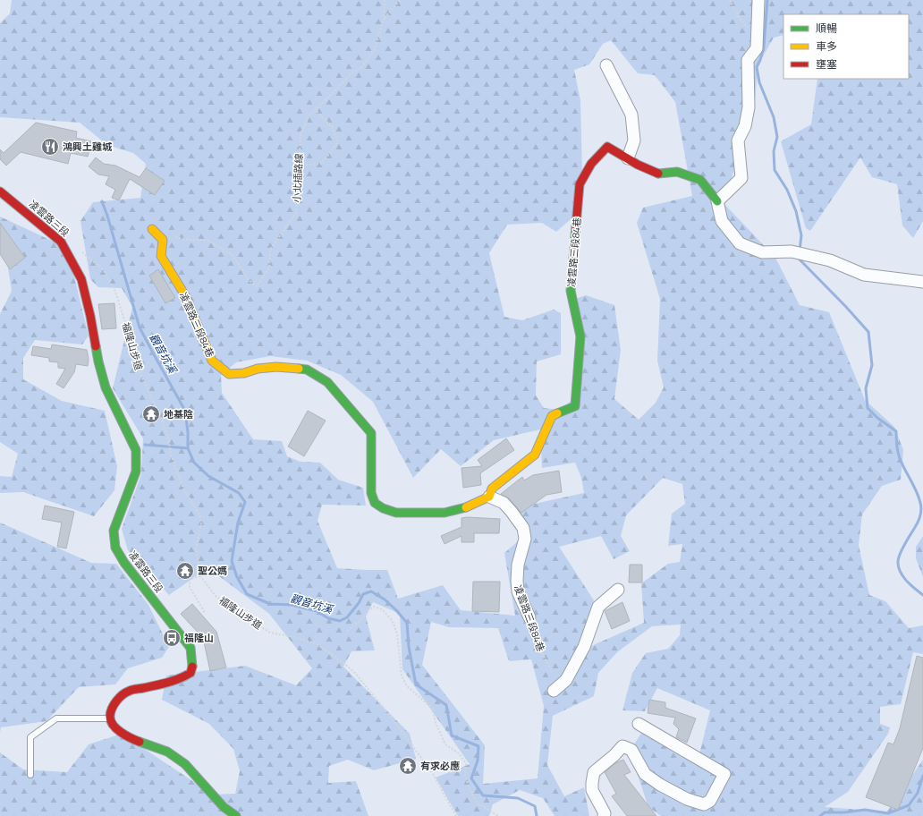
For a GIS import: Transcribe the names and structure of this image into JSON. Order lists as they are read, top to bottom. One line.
{"streets":{"street":["凌雲路三段","凌雲路三段84巷"],"path":["小北插路線","福隆山步道"]},"water":["觀音坑溪"],"places":{"restaurant":["鴻興土雞城"],"temple":["地基陰","聖公媽","有求必應"],"bus stop":["福隆山"]},"legend":["順暢","車多","壅塞"]}
